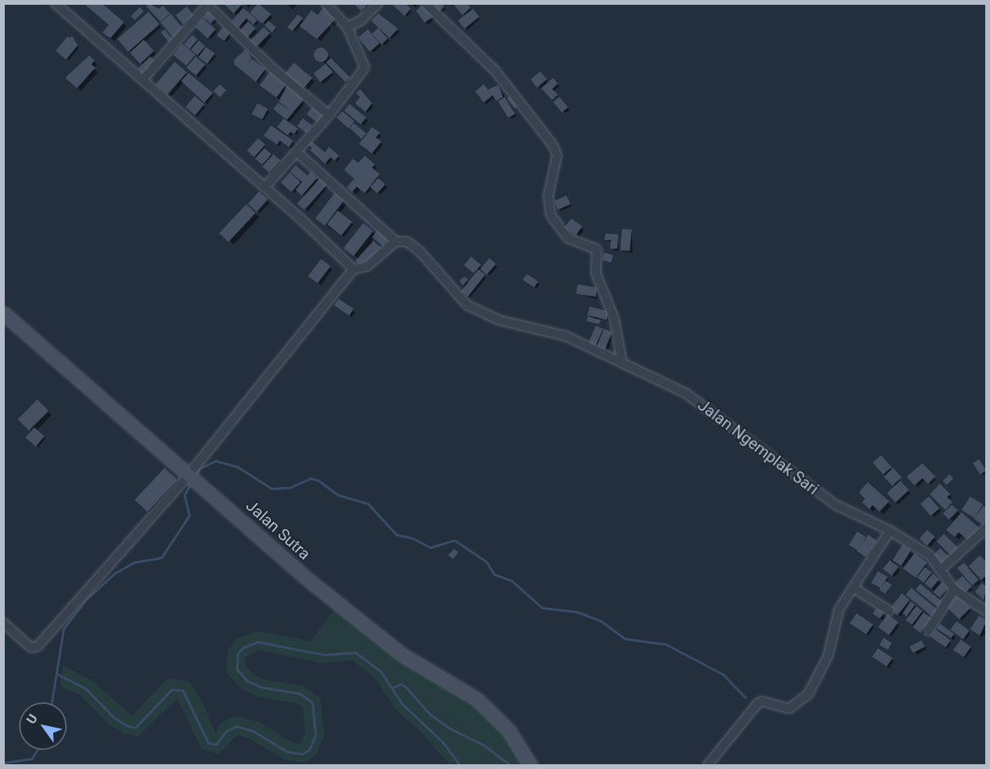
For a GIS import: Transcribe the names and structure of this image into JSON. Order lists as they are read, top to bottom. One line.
{"streets":{"street":["Jalan Ngemplak Sari","Jalan Sutra"]},"north":"top left"}
